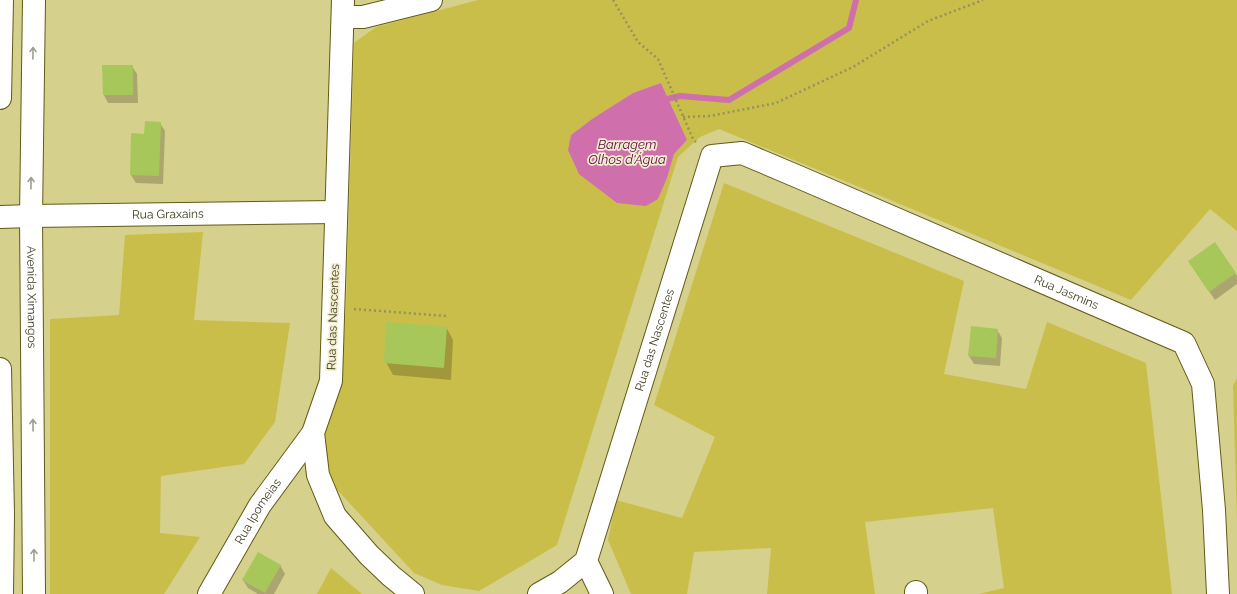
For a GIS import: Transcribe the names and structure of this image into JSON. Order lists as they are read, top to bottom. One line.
{"streets":{"street":["Rua Graxains","Rua Jasmins","Avenida Ximangos","Rua das Nascentes","Rua Ipomeias"]},"crossings":[["Rua Graxains","Avenida Ximangos"],["Rua Graxains","Rua das Nascentes"],["Rua Jasmins","Rua das Nascentes"],["Rua das Nascentes","Rua Ipomeias"]],"water":["Barragem Olhos d'Água"]}
